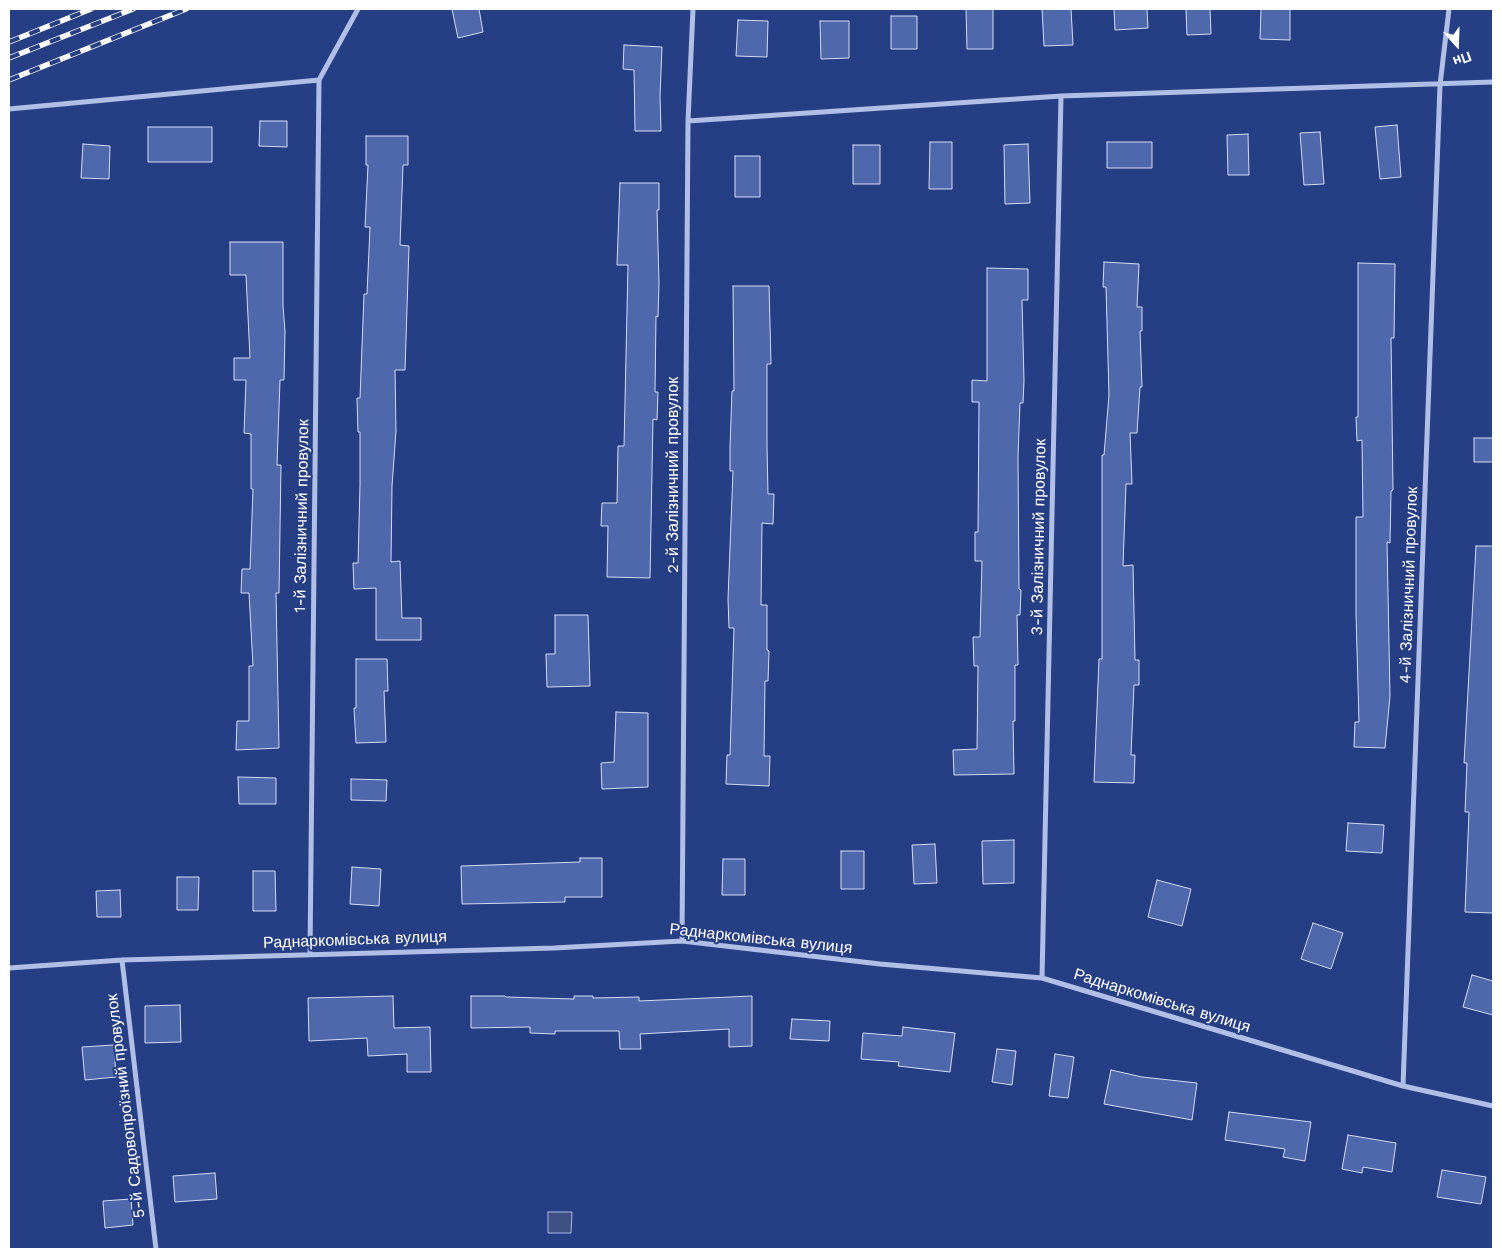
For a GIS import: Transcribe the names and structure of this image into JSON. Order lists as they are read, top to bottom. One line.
{"streets":{"street":["2-й Залізничний провулок","1-й Залізничний провулок","3-й Залізничний провулок","4-й Залізничний провулок","Раднаркомівська вулиця","5-й Садовопроїзний провулок"]},"crossings":[["2-й Залізничний провулок","Раднаркомівська вулиця"],["1-й Залізничний провулок","Раднаркомівська вулиця"],["3-й Залізничний провулок","Раднаркомівська вулиця"],["4-й Залізничний провулок","Раднаркомівська вулиця"],["Раднаркомівська вулиця","5-й Садовопроїзний провулок"]],"north":"bottom"}
